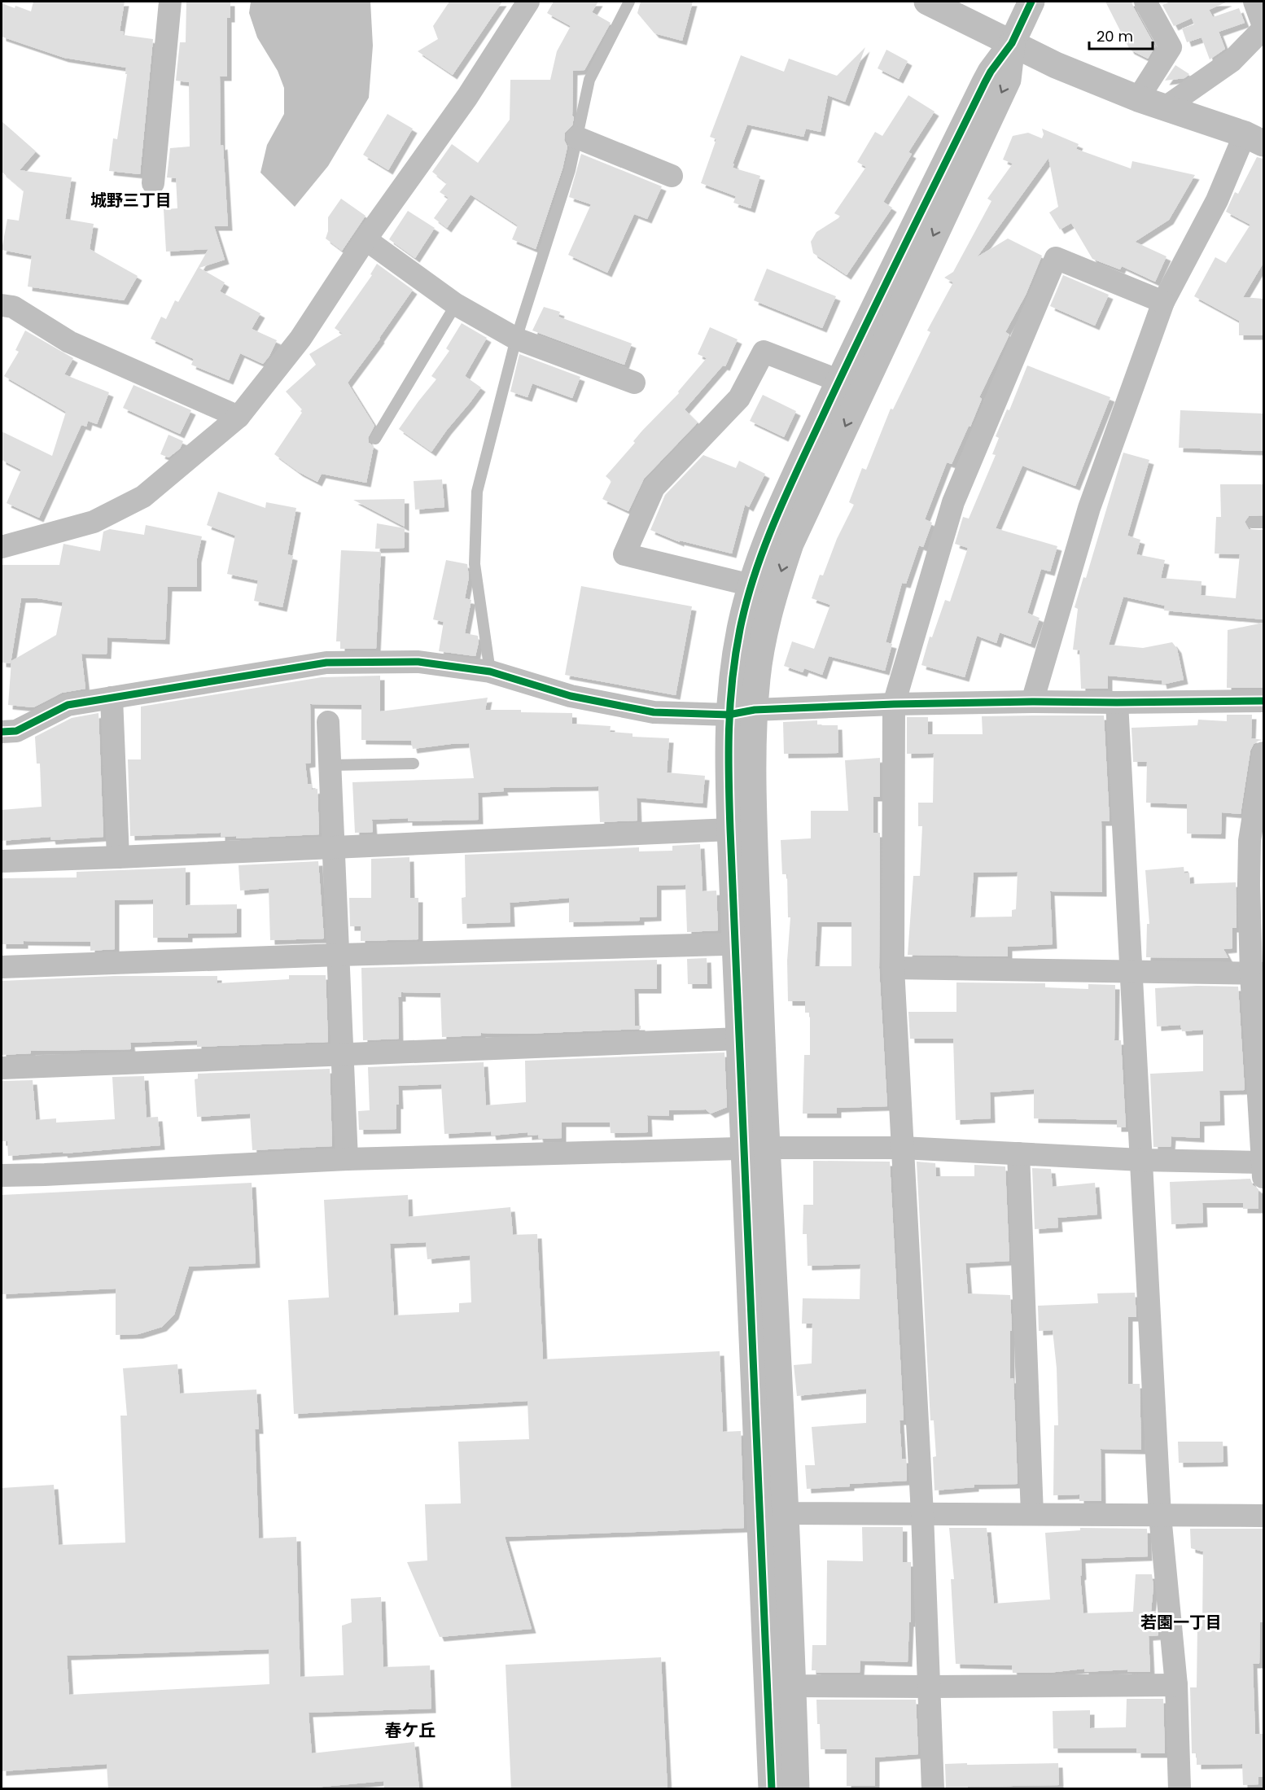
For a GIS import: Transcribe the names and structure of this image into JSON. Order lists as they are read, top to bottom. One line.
{"districts":["城野三丁目","若園一丁目","春ケ丘"],"scale_bar":"20 m"}
